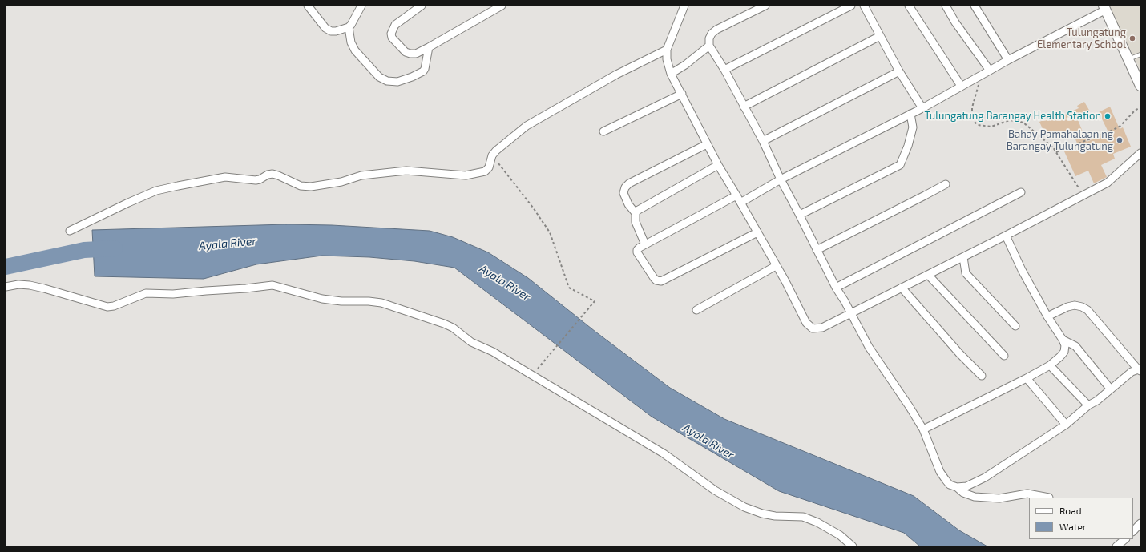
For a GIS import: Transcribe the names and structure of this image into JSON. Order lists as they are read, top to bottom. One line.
{"water":["Ayala River"],"places":["Tulungatung Elementary School","Tulungatung Barangay Health Station","Bahay Pamahalaan ng Barangay Tulungatung"],"legend":["Road","Water"]}
